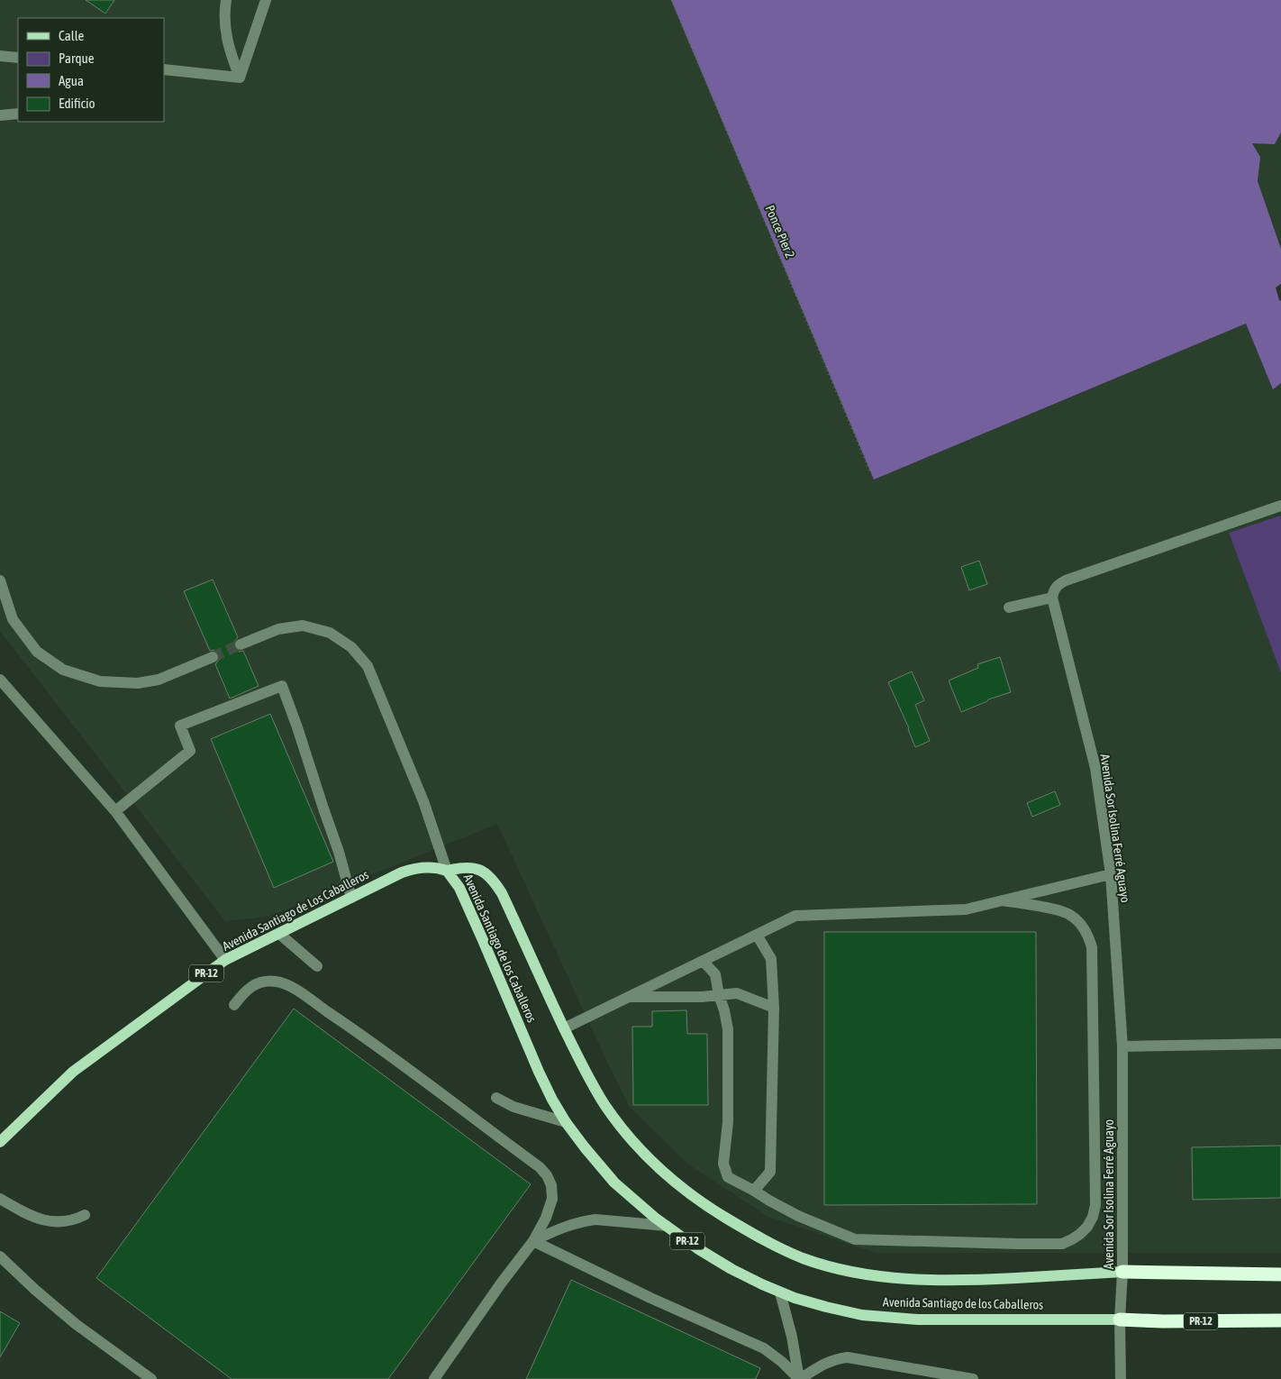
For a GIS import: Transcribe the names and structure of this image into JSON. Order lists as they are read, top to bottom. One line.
{"streets":{"highway":["Avenida Santiago de los Caballeros","PR-12"],"main road":["Avenida Santiago de Los Caballeros"],"street":["Avenida Sor Isolina Ferré Aguayo"],"path":["Ponce Pier 2"]},"crossings":[["Avenida Sor Isolina Ferré Aguayo","Avenida Santiago de los Caballeros"],["Avenida Santiago de Los Caballeros","Avenida Santiago de los Caballeros"]],"legend":["Calle","Parque","Agua","Edificio"]}
